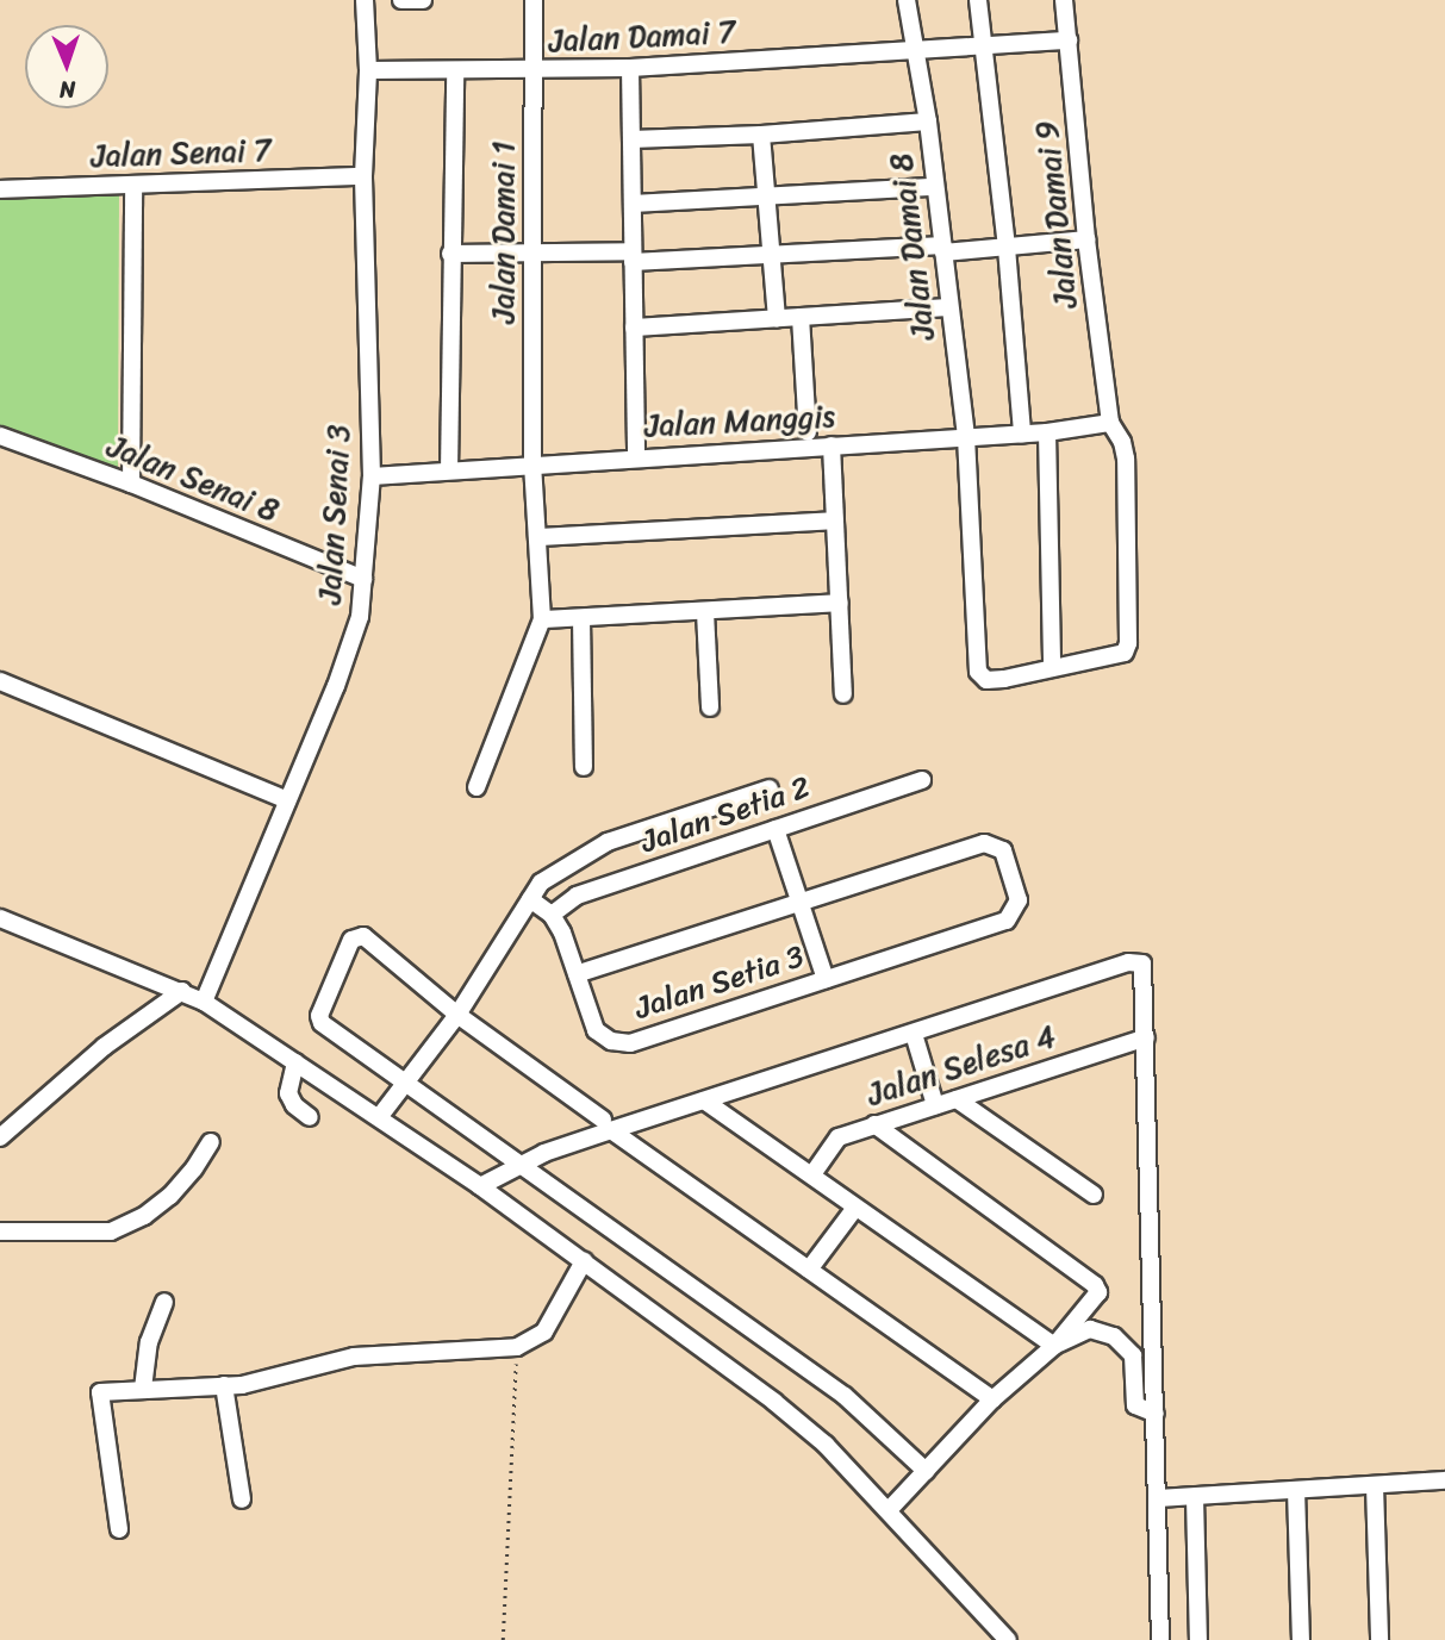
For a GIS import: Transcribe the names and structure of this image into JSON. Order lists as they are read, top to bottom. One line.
{"streets":{"street":["Jalan Damai 7","Jalan Senai 7","Jalan Damai 9","Jalan Damai 1","Jalan Damai 8","Jalan Manggis","Jalan Senai 8","Jalan Senai 3","Jalan Setia 2","Jalan Setia 3","Jalan Selesa 4"]},"crossings":[["Jalan Damai 7","Jalan Damai 9"],["Jalan Damai 7","Jalan Damai 1"],["Jalan Damai 7","Jalan Damai 8"],["Jalan Damai 7","Jalan Senai 3"],["Jalan Senai 7","Jalan Senai 3"],["Jalan Damai 9","Jalan Damai 8"],["Jalan Damai 9","Jalan Manggis"],["Jalan Damai 1","Jalan Manggis"],["Jalan Damai 8","Jalan Manggis"],["Jalan Manggis","Jalan Senai 3"],["Jalan Senai 8","Jalan Senai 3"],["Jalan Setia 2","Jalan Setia 3"]],"north":"bottom"}
